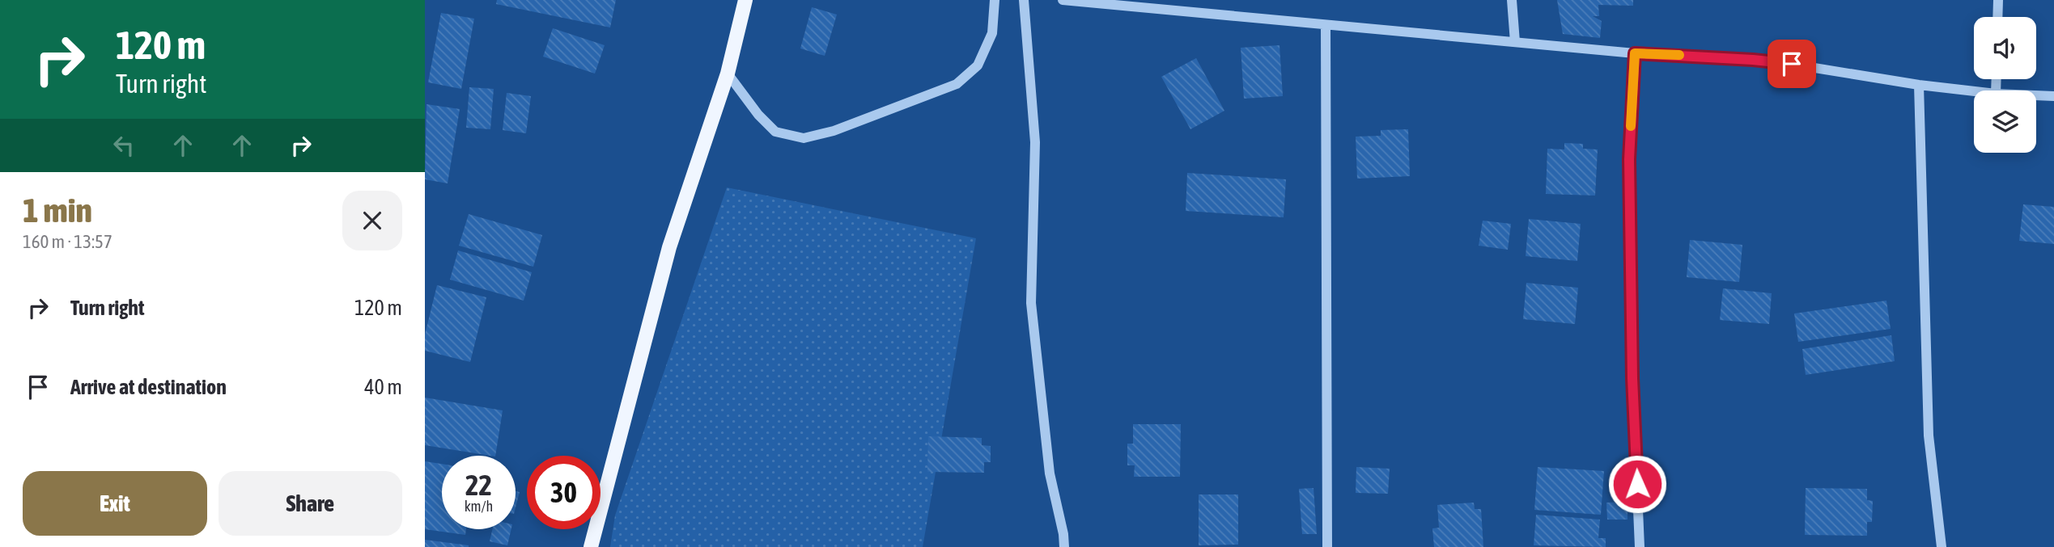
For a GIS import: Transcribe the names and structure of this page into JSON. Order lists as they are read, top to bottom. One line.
{"page":{"turn":["120 m","Turn right"],"heading":["1 min","160 m · 13:57"],"list":[{"name":"Turn right","value":"120 m"},{"name":"Arrive at destination","value":"40 m"}],"speed":"22 km/h","limit":"30","buttons":["Exit","Share"]}}
